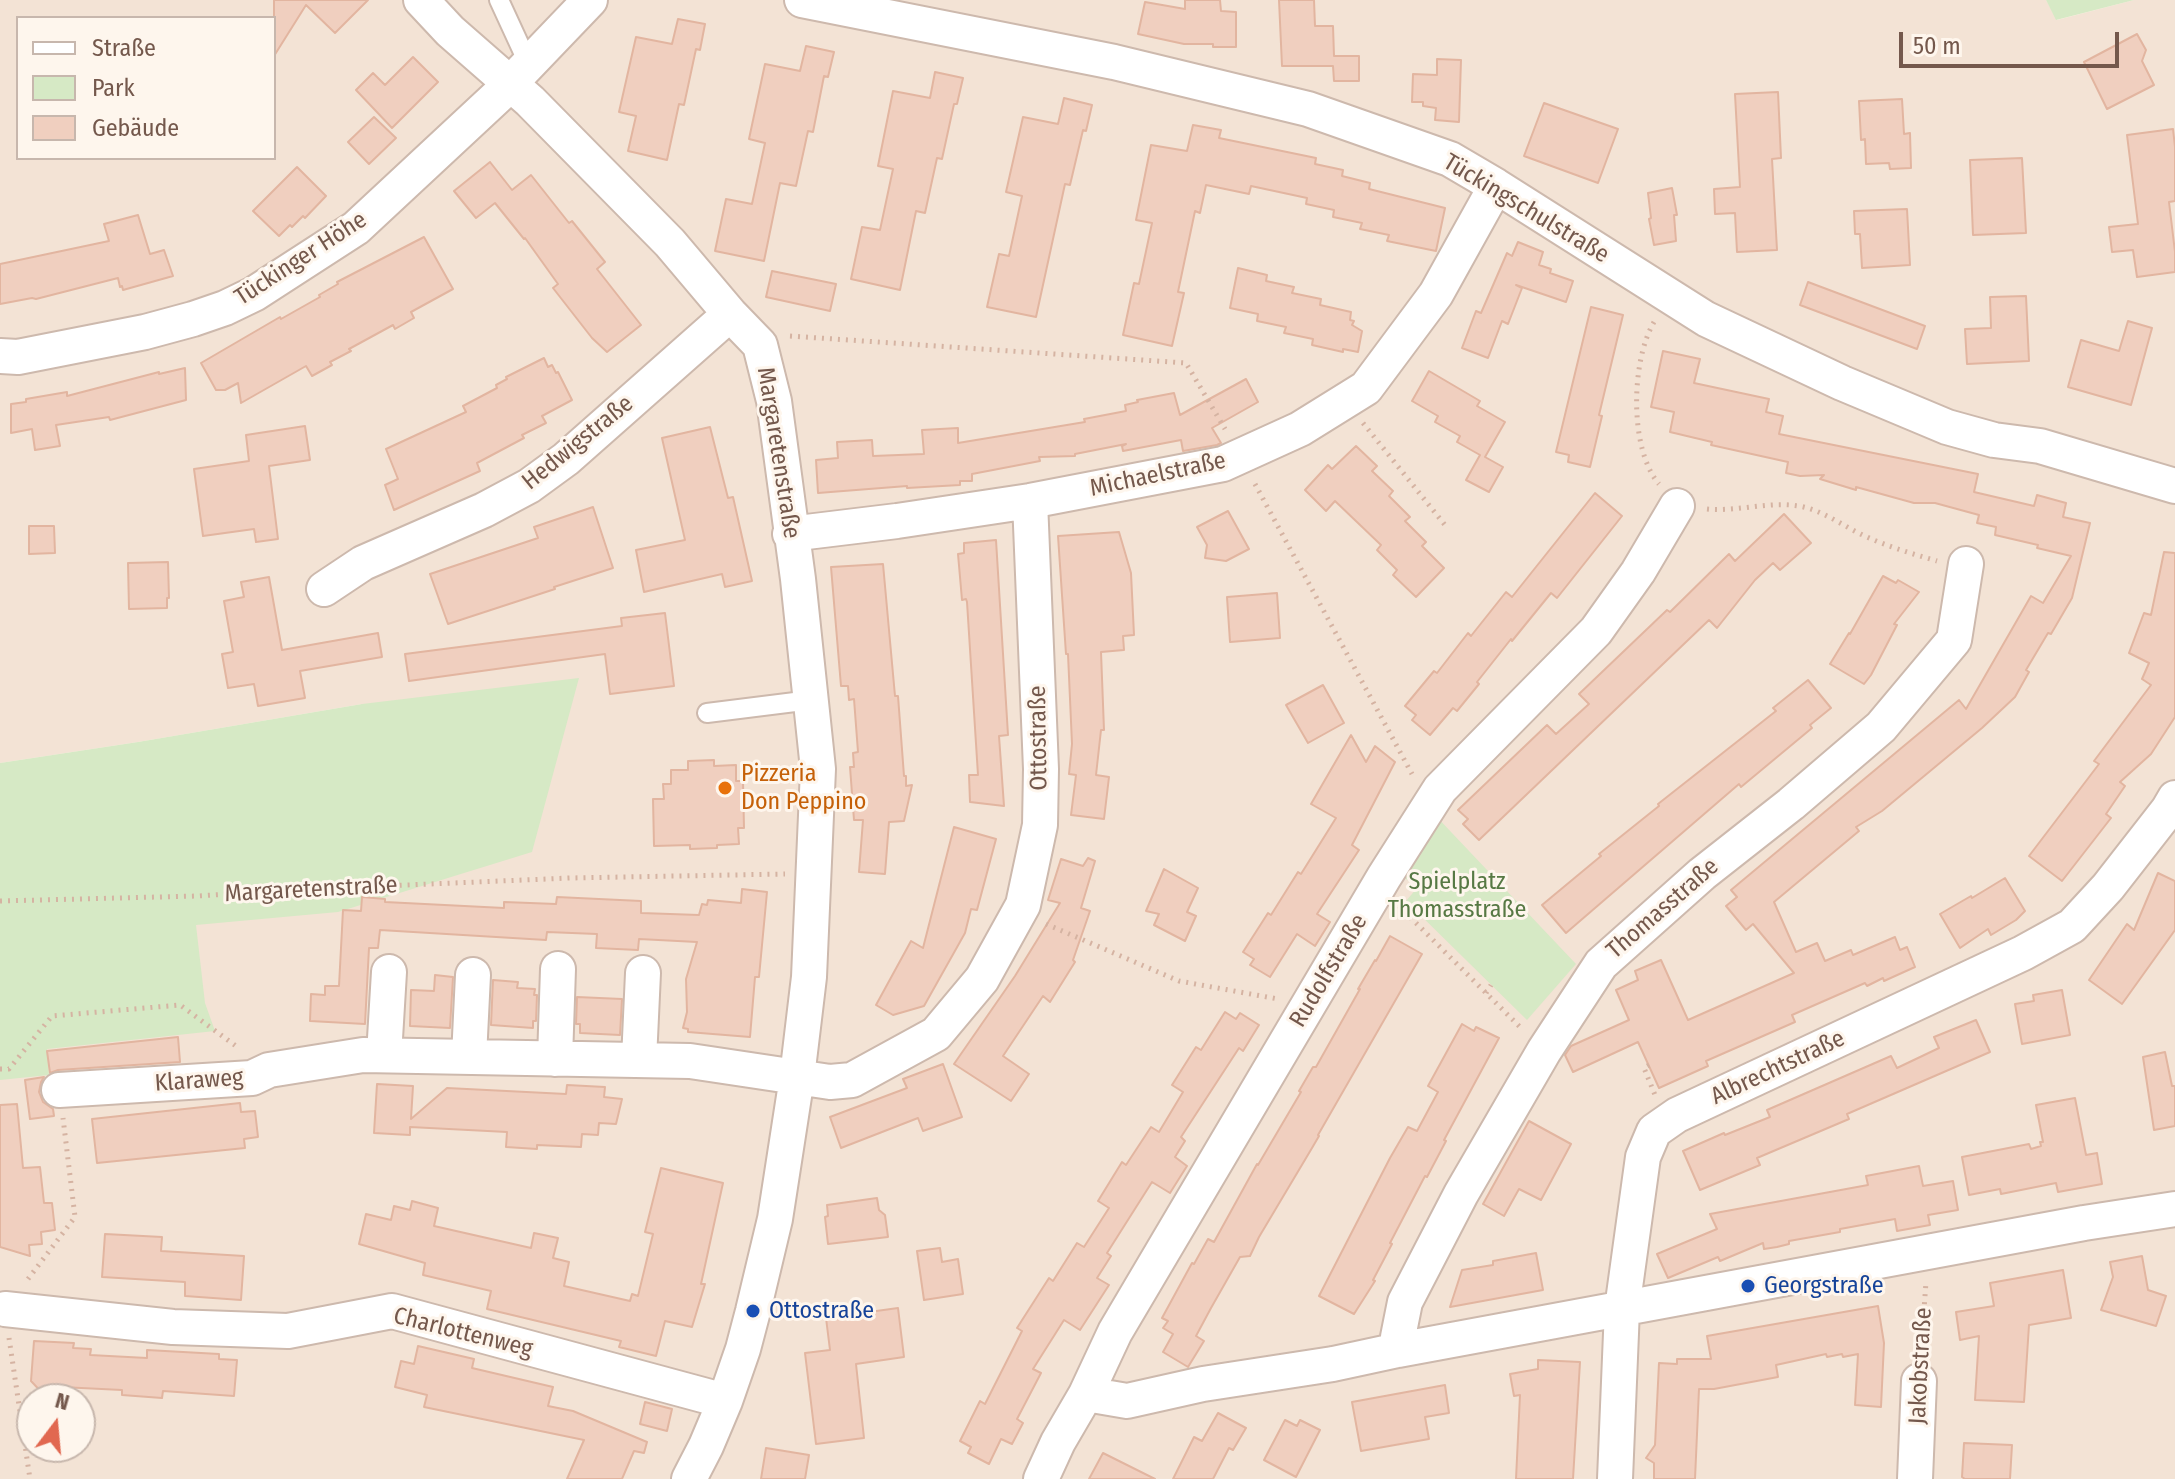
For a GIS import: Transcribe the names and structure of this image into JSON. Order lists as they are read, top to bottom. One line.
{"streets":{"street":["Tückingschulstraße","Tückinger Höhe","Hedwigstraße","Margaretenstraße","Michaelstraße","Ottostraße","Thomasstraße","Rudolfstraße","Albrechtstraße","Klaraweg","Charlottenweg","Jakobstraße"]},"crossings":[["Tückingschulstraße","Michaelstraße"],["Tückinger Höhe","Margaretenstraße"],["Hedwigstraße","Margaretenstraße"],["Margaretenstraße","Michaelstraße"],["Margaretenstraße","Ottostraße"],["Margaretenstraße","Klaraweg"],["Margaretenstraße","Charlottenweg"],["Michaelstraße","Ottostraße"],["Ottostraße","Klaraweg"]],"parks":["Spielplatz Thomasstraße"],"places":["Pizzeria Don Peppino","Georgstraße","Ottostraße"],"legend":["Straße","Park","Gebäude"],"scale_bar":"50 m","north":"top"}
